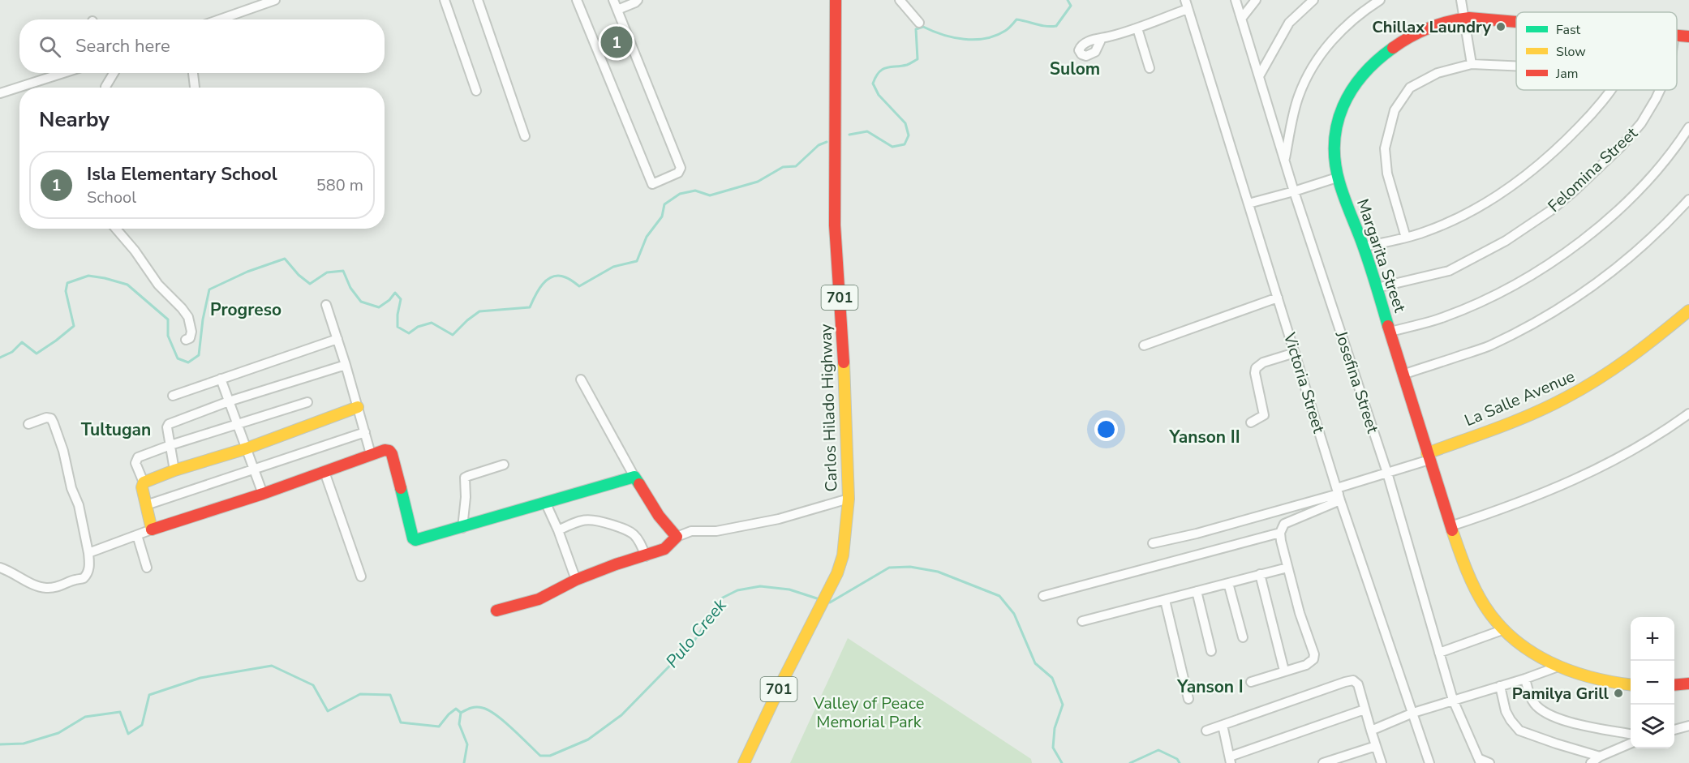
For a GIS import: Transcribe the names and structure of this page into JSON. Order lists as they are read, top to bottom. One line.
{"streets":{"street":["Felomina Street","Margarita Street","701","Josefina Street","Victoria Street","La Salle Avenue","Carlos Hilado Highway"]},"crossings":[["Felomina Street","Margarita Street"],["Margarita Street","La Salle Avenue"]],"districts":["Sulom","Progreso","Tultugan","Yanson II","Yanson I"],"water":["Pulo Creek"],"parks":["Valley of Peace Memorial Park"],"places":["Chillax Laundry","Pamilya Grill"],"legend":["Fast","Slow","Jam"],"page":{"search":"Search here","pins":"1","heading":"Nearby","list":[{"mark":"1","name":"Isla Elementary School","note":"School","value":"580 m"}],"map_buttons":["+","−"]}}
